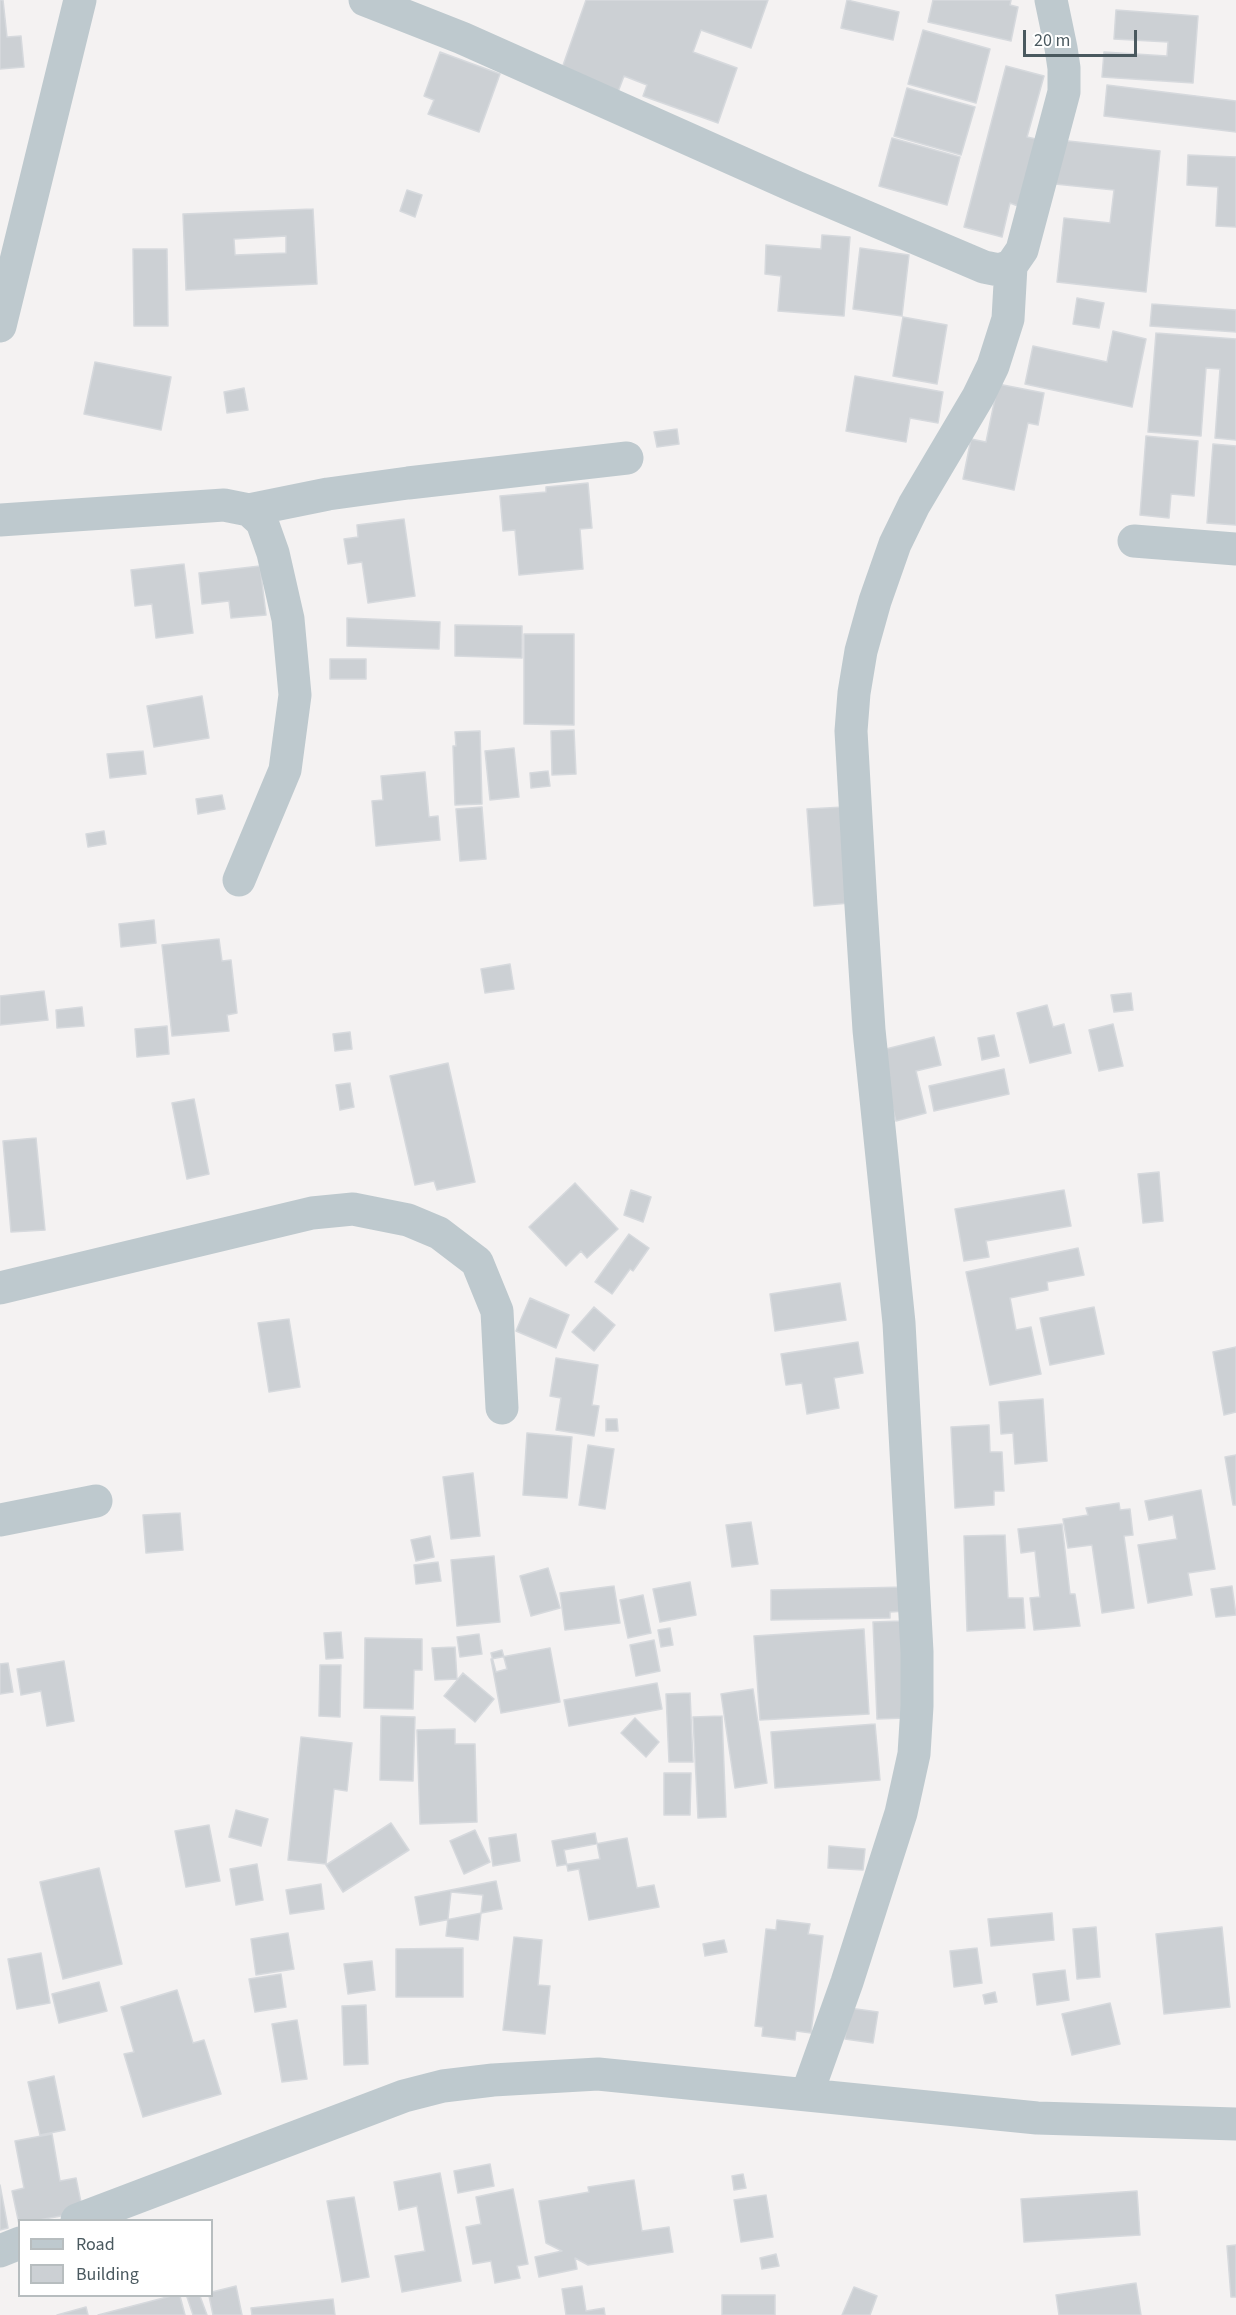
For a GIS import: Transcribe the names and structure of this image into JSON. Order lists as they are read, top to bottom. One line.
{"legend":["Road","Building"],"scale_bar":"20 m"}
